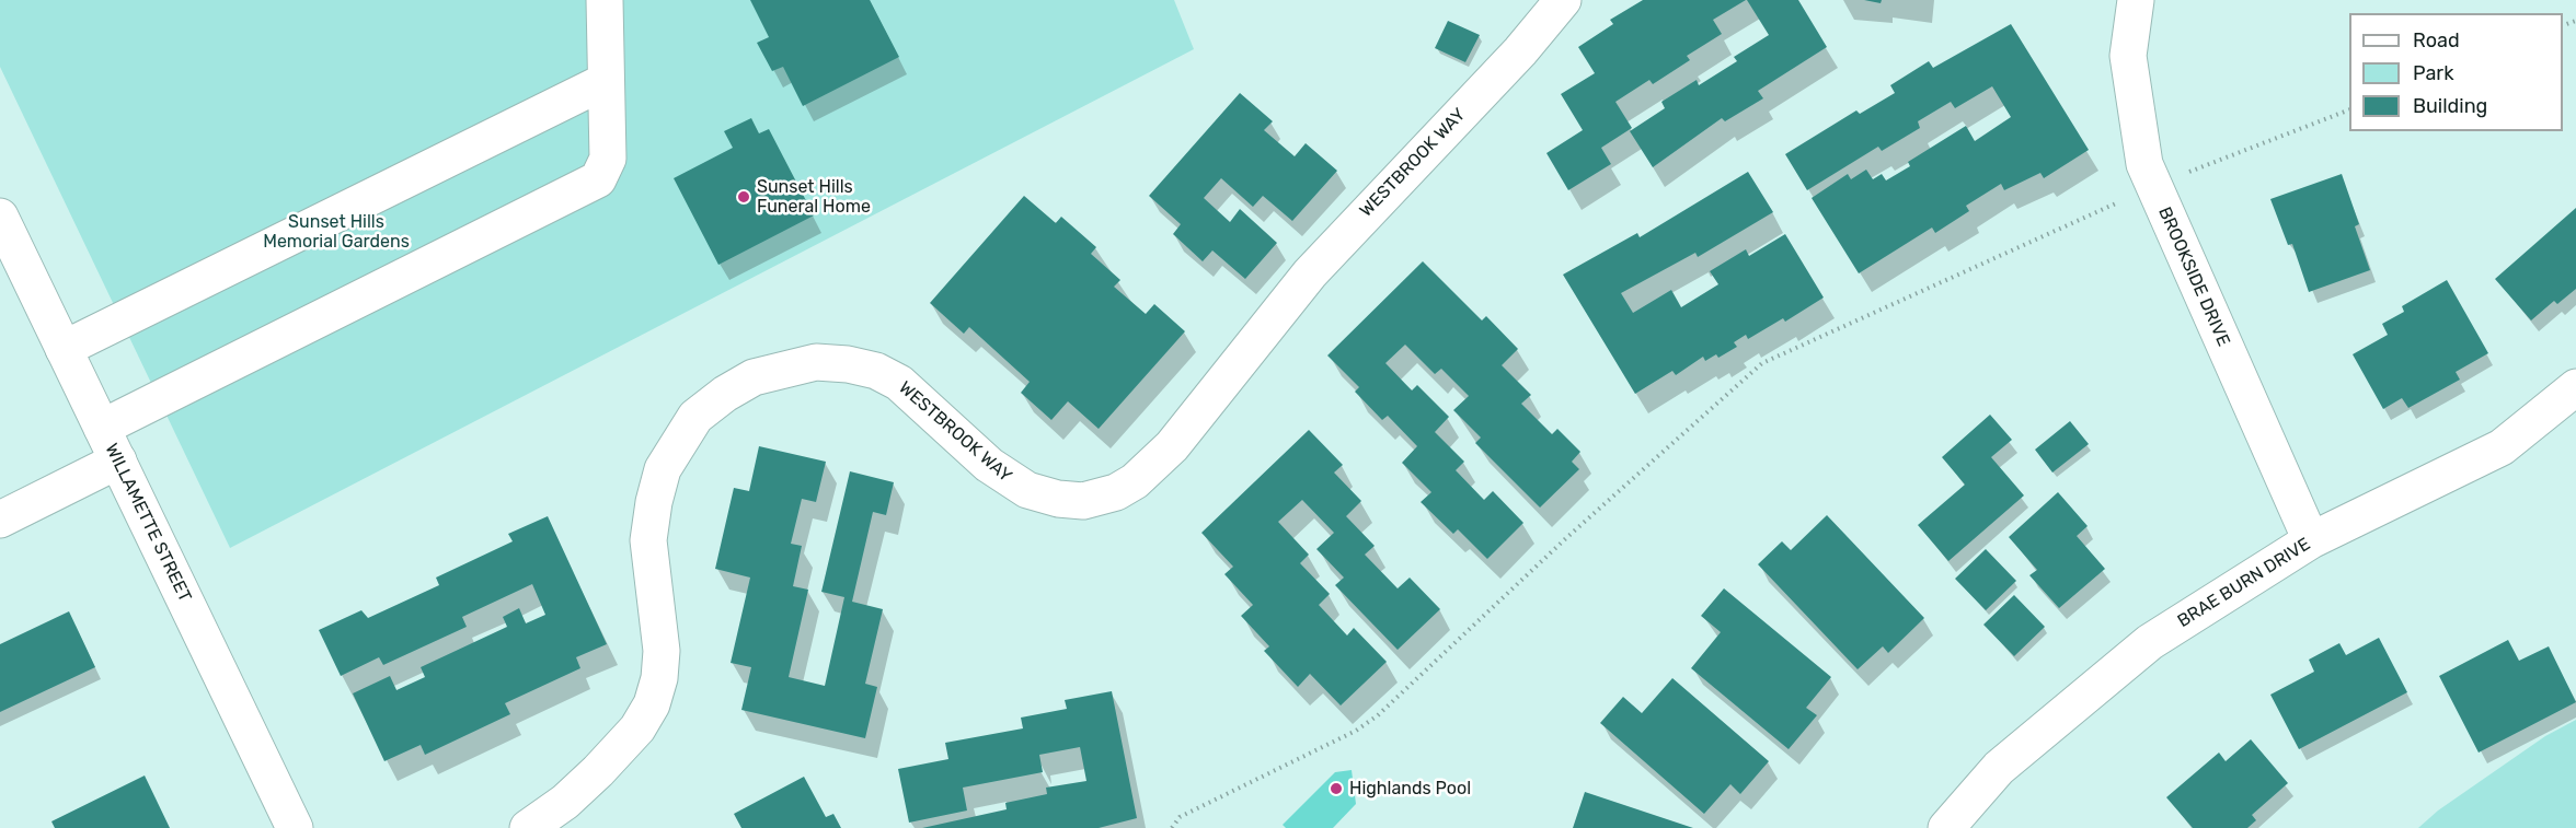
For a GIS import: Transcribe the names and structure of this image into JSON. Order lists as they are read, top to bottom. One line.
{"streets":{"street":["WESTBROOK WAY","BROOKSIDE DRIVE","WILLAMETTE STREET","BRAE BURN DRIVE"]},"crossings":[["BROOKSIDE DRIVE","BRAE BURN DRIVE"]],"parks":["Sunset Hills Memorial Gardens"],"places":["Sunset Hills Funeral Home","Highlands Pool"],"legend":["Road","Park","Building"]}
